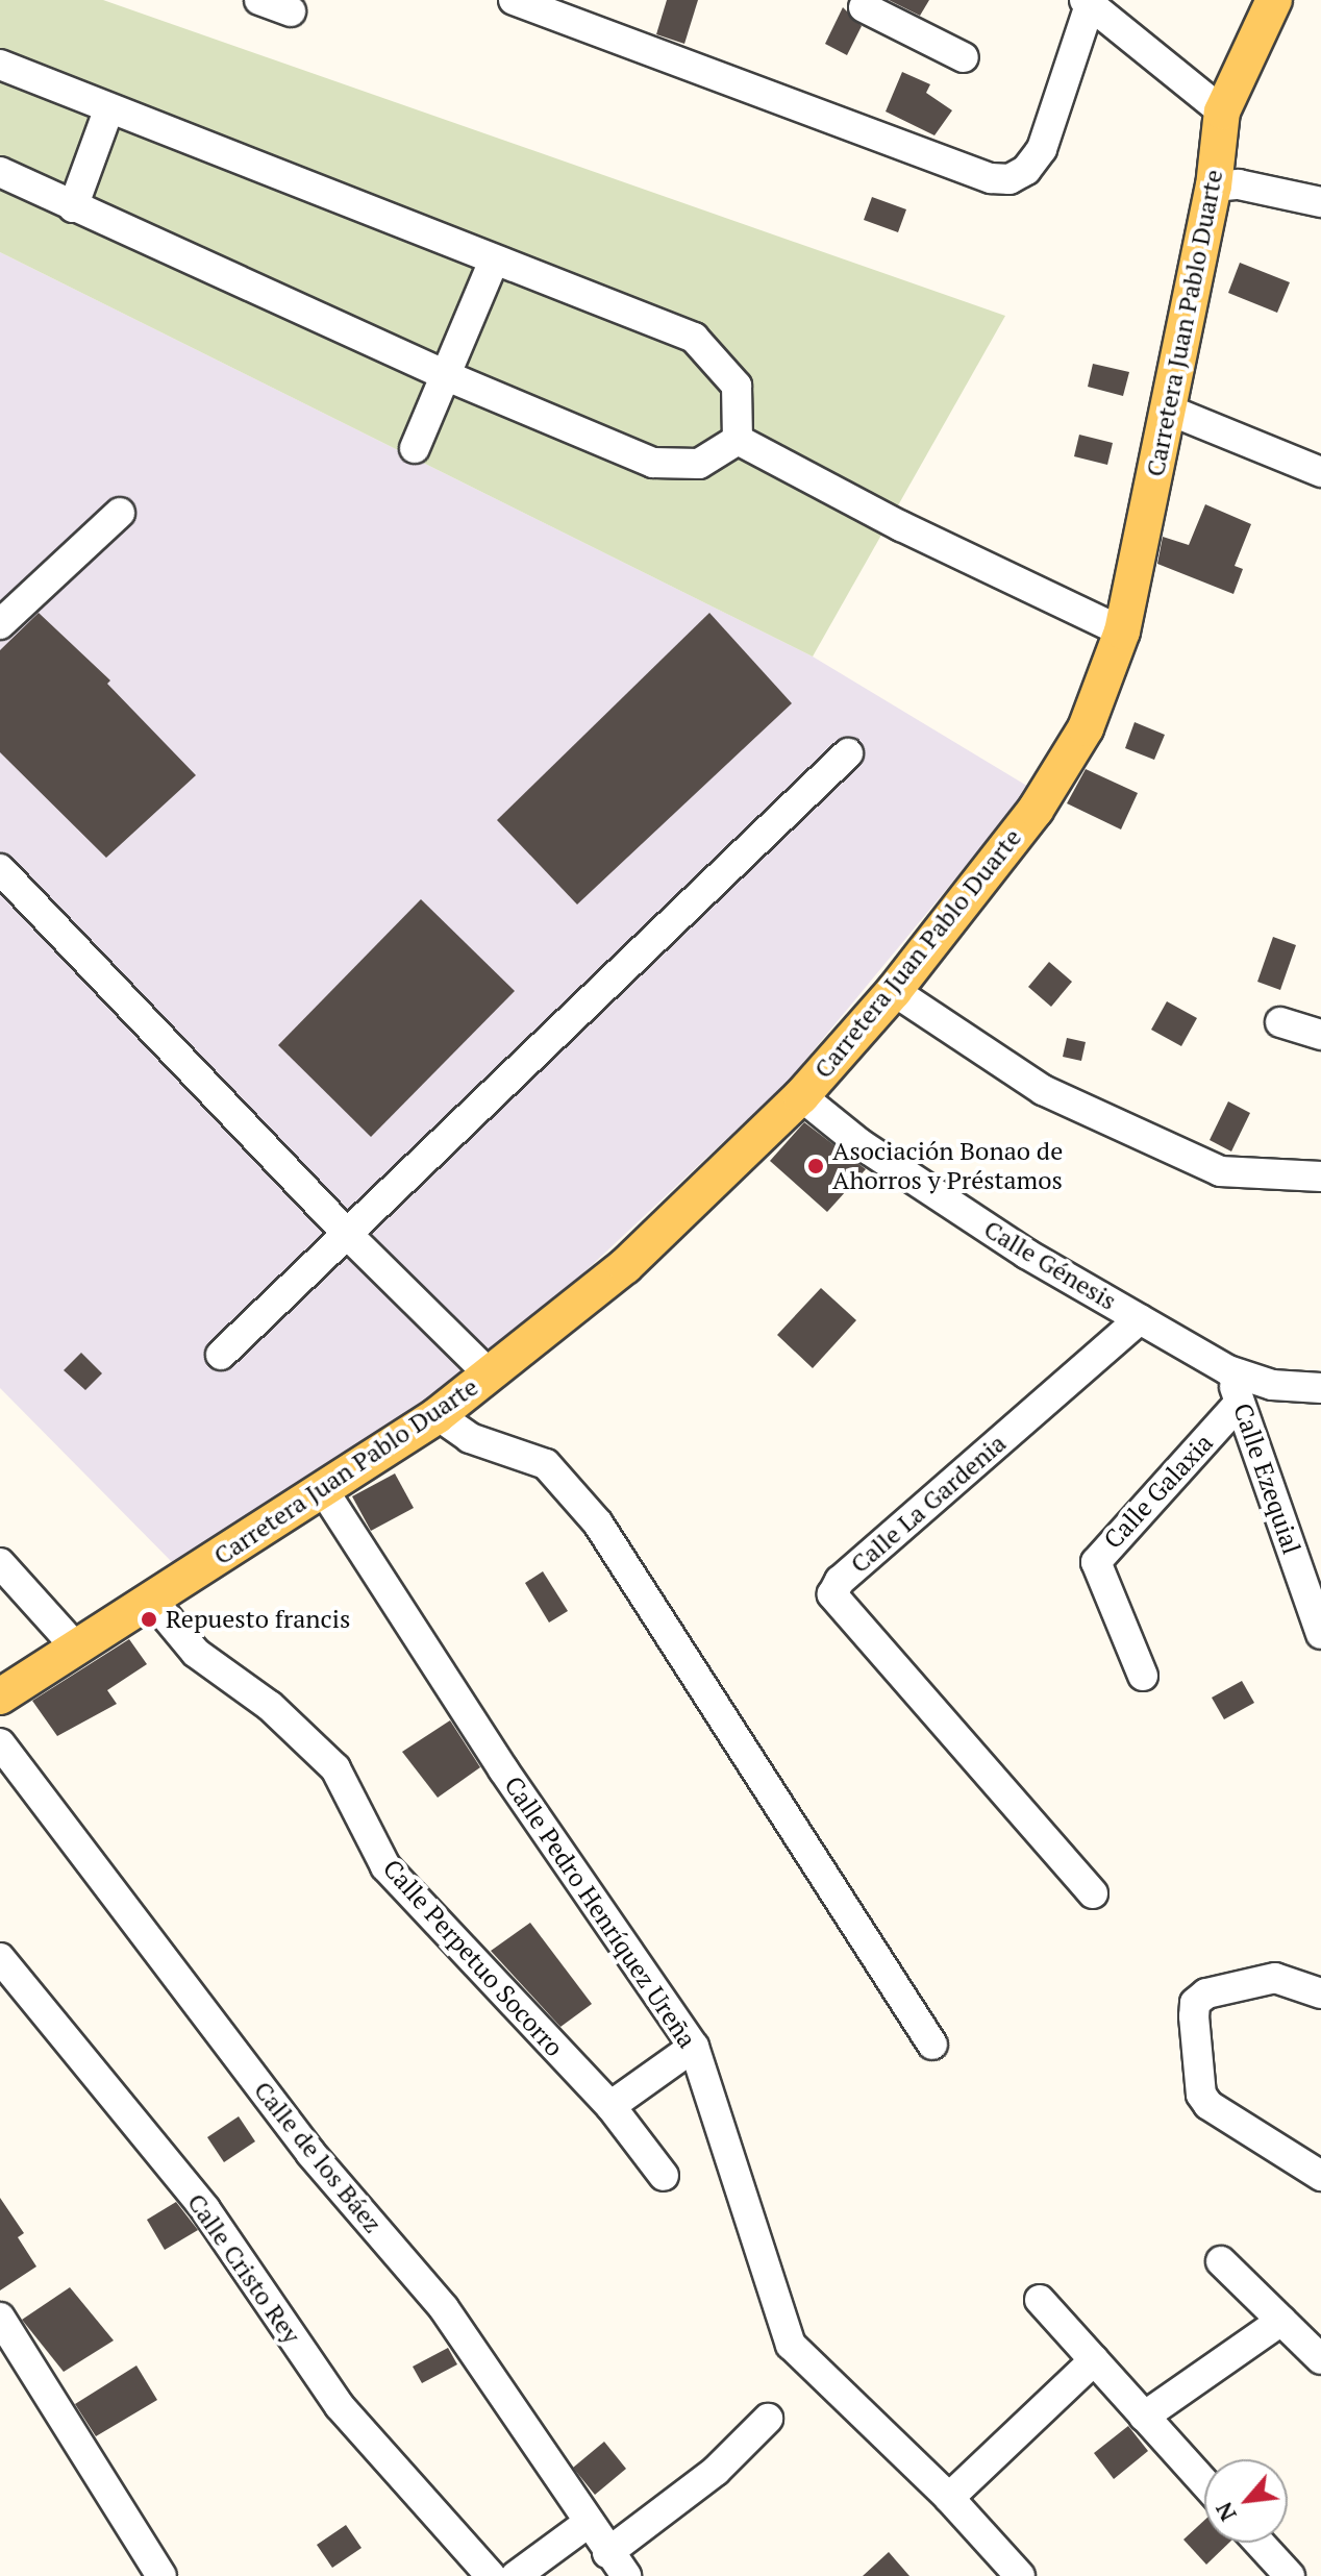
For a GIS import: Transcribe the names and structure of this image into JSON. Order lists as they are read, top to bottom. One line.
{"streets":{"main road":["Carretera Juan Pablo Duarte"],"street":["Calle Génesis","Calle Ezequial","Calle Galaxia","Calle La Gardenia","Calle Pedro Henríquez Ureña","Calle Perpetuo Socorro","Calle de los Báez","Calle Cristo Rey"]},"crossings":[["Carretera Juan Pablo Duarte","Calle Génesis"],["Carretera Juan Pablo Duarte","Calle Pedro Henríquez Ureña"],["Carretera Juan Pablo Duarte","Calle Perpetuo Socorro"],["Calle Génesis","Calle Ezequial"],["Calle Génesis","Calle La Gardenia"],["Calle Ezequial","Calle Galaxia"]],"places":["Asociación Bonao de Ahorros y Préstamos","Repuesto francis"],"north":"bottom left"}
